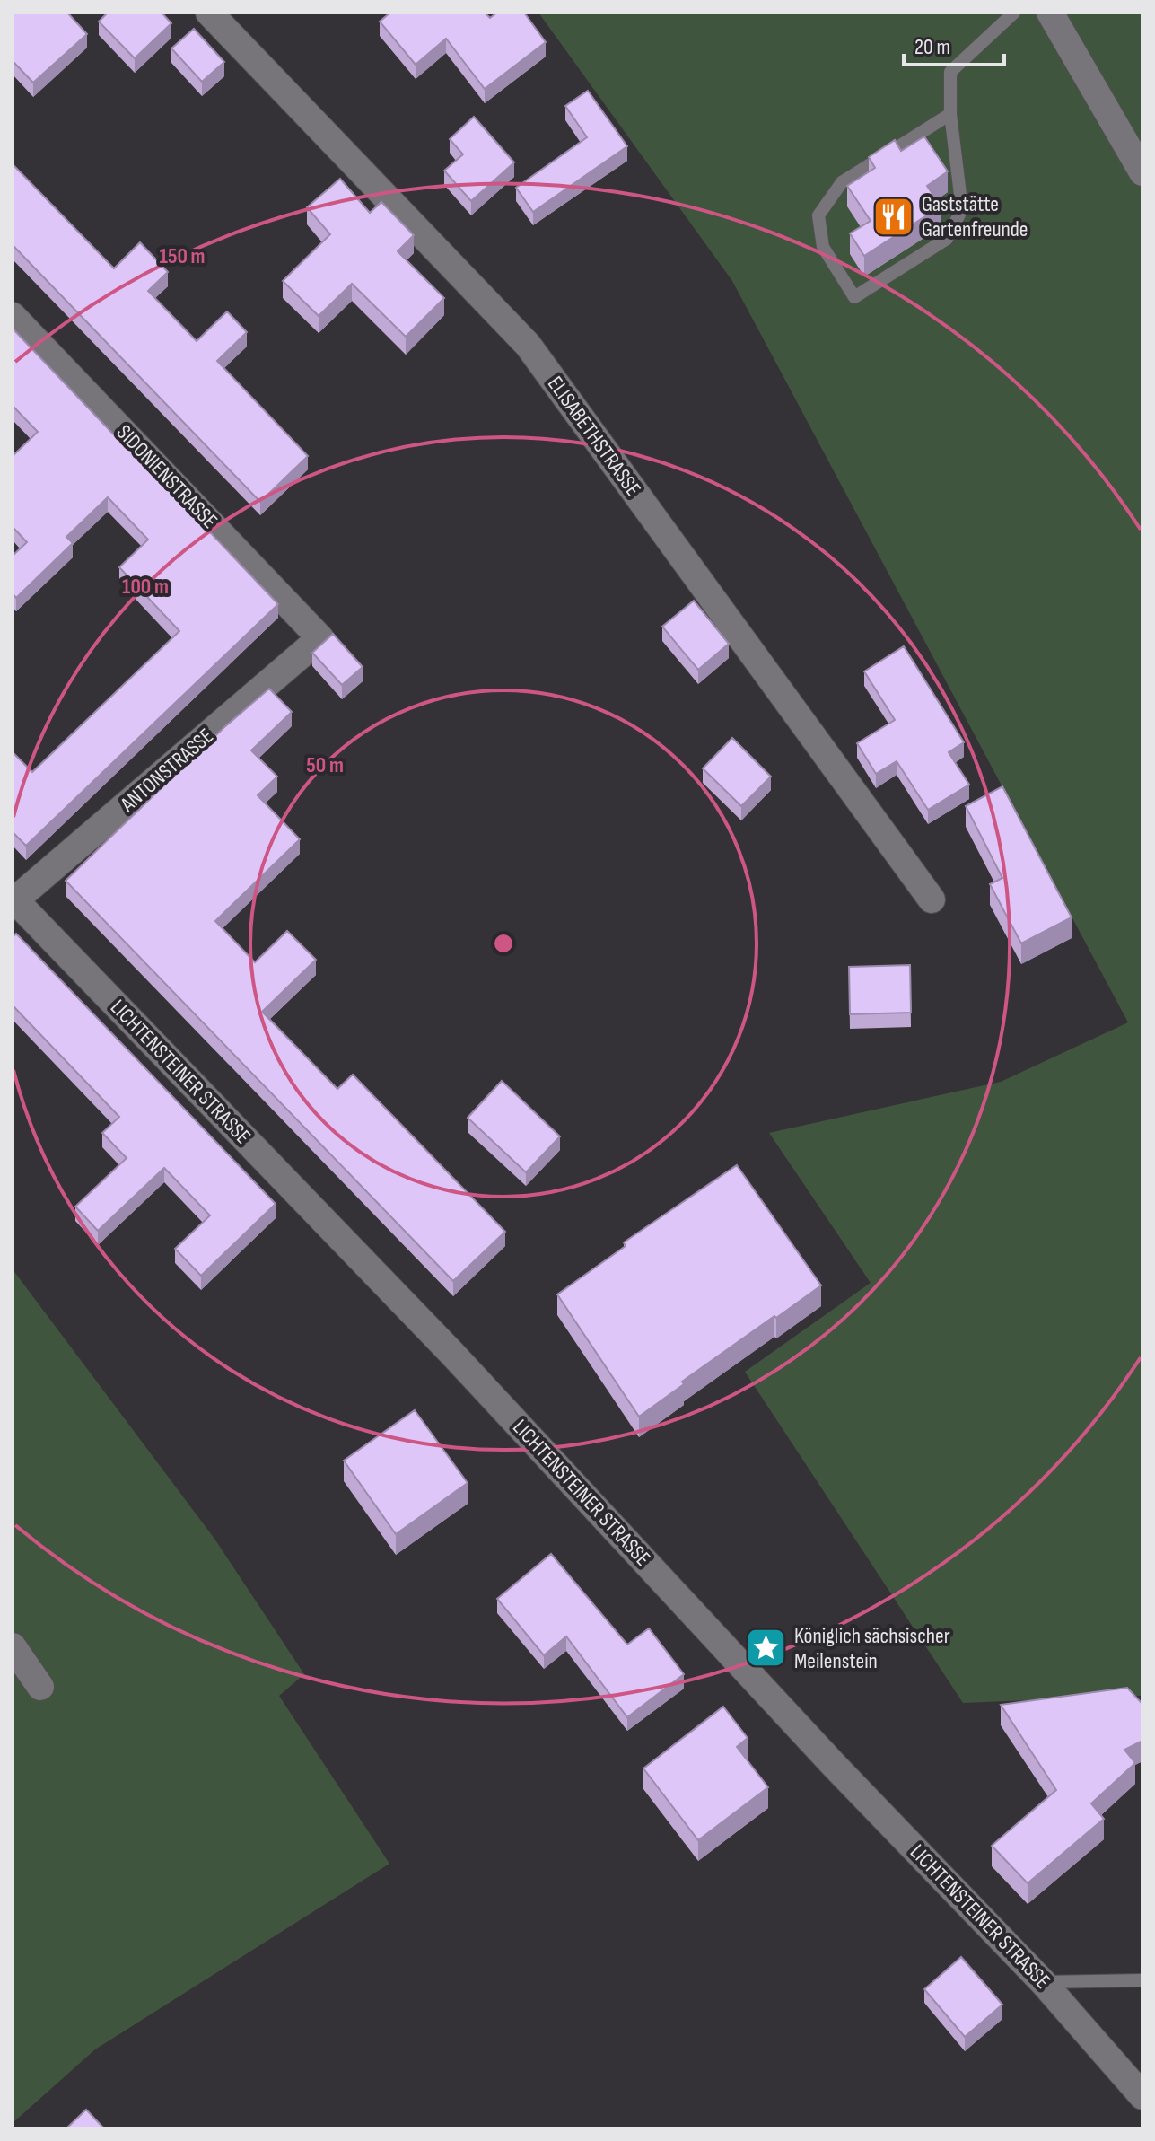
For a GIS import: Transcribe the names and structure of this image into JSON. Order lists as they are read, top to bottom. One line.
{"streets":{"street":["ELISABETHSTRASSE","SIDONIENSTRASSE","ANTONSTRASSE","LICHTENSTEINER STRASSE"]},"crossings":[["SIDONIENSTRASSE","ANTONSTRASSE"],["ANTONSTRASSE","LICHTENSTEINER STRASSE"]],"places":{"restaurant":["Gaststätte Gartenfreunde"],"place":["Königlich sächsischer Meilenstein"]},"scale_bar":"20 m","rings":["150 m","100 m","50 m"]}
